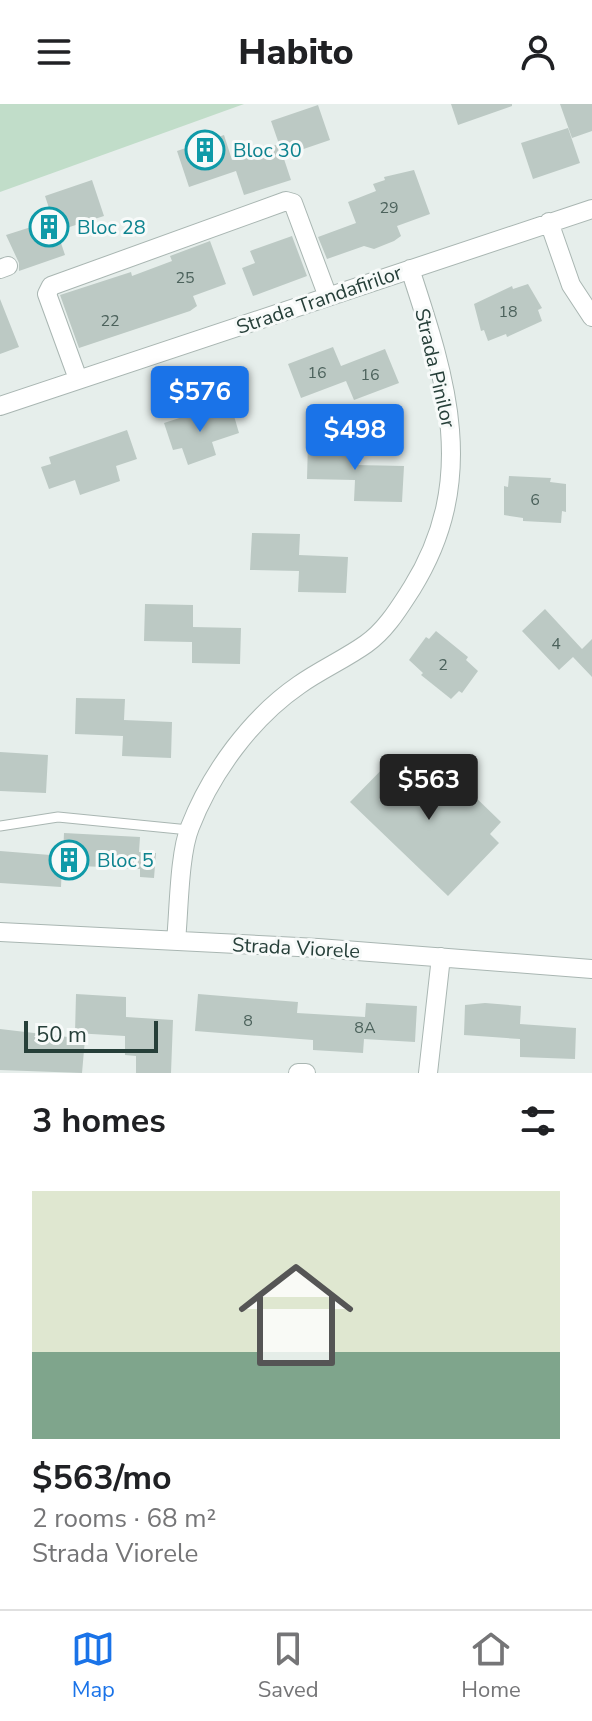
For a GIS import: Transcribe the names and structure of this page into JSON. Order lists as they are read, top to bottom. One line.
{"streets":{"street":["Strada Trandafirilor","Strada Pinilor","Strada Viorele"]},"crossings":[["Strada Trandafirilor","Strada Pinilor"],["Strada Pinilor","Strada Viorele"]],"places":{"building":["Bloc 30","Bloc 28","Bloc 5"]},"house_numbers":["29","25","18","22","16","16","6","4","2","8","8A"],"scale_bar":"50 m","page":{"header":"Habito","price":["$576","$498","$563"],"scale":"50 m","heading":"3 homes","list":[{"name":"$563/mo","note":"2 rooms · 68 m² · Strada Viorele"}],"tabs":["Map","Saved","Home"]}}
